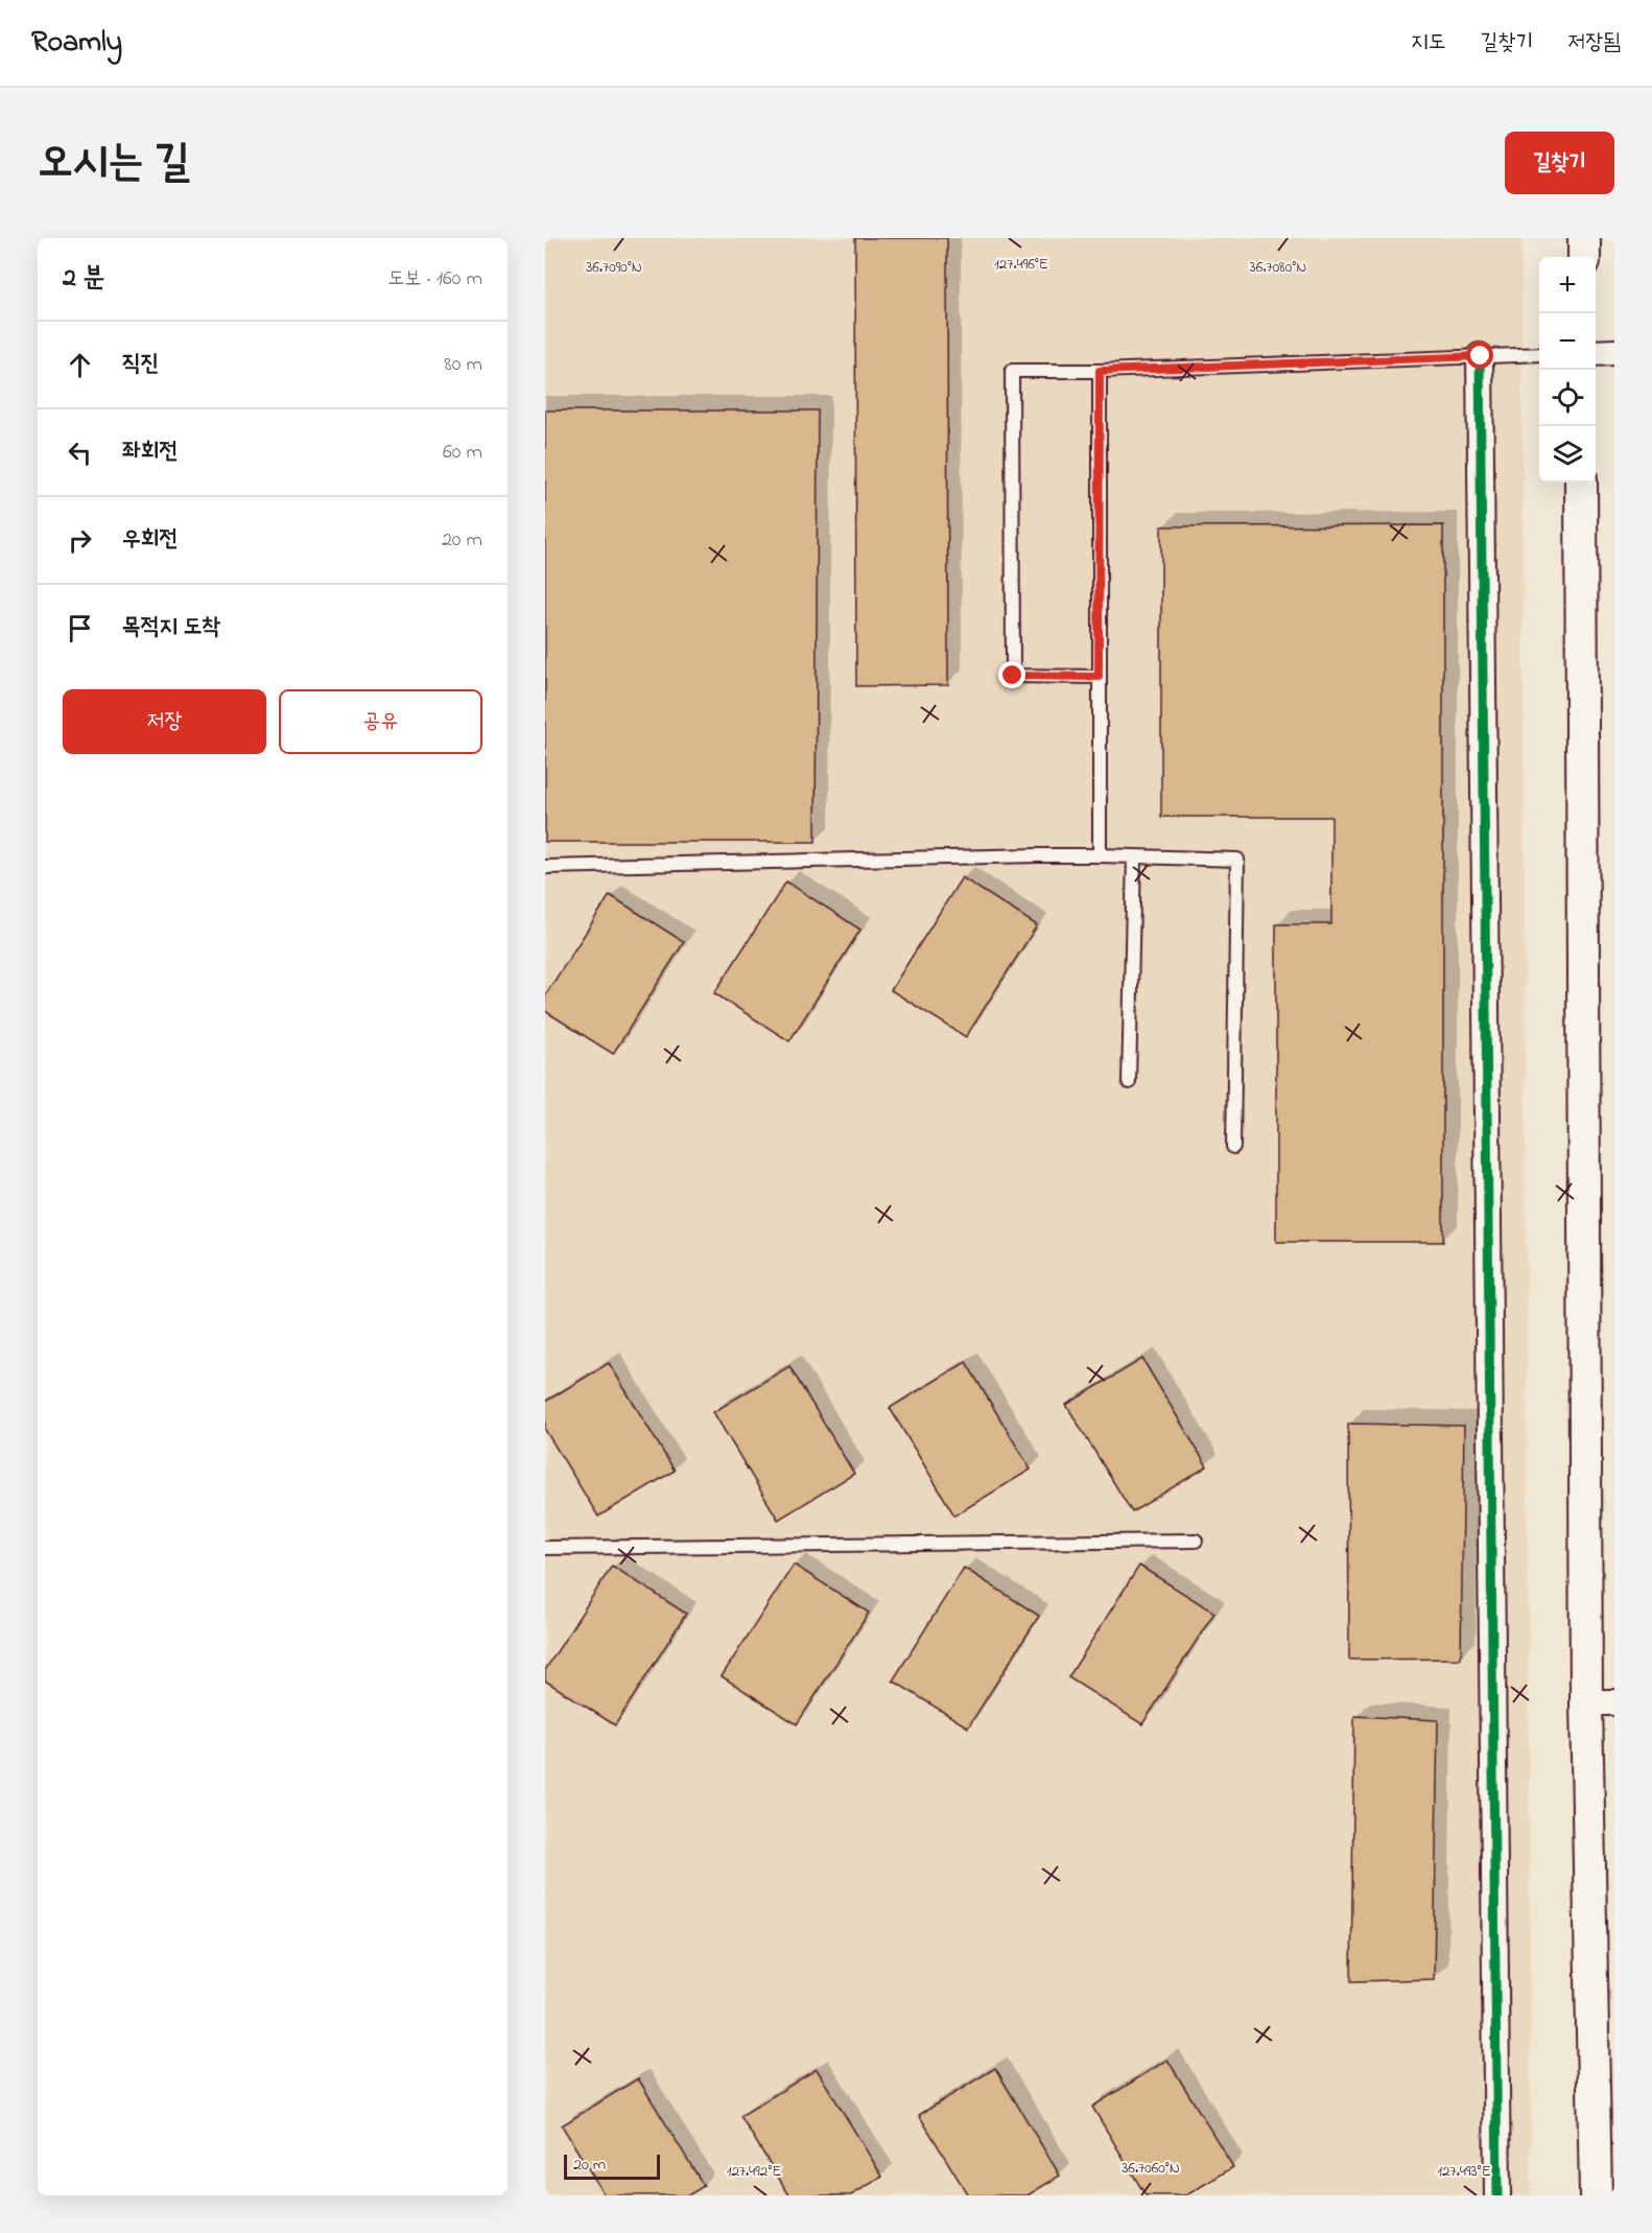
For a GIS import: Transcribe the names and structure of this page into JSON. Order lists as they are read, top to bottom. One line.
{"scale_bar":"20 m","page":{"header":"Roamly","nav":["지도","길찾기","저장됨"],"title":"오시는 길","buttons":["길찾기",["저장","공유"]],"heading":["2 분","도보 · 160 m"],"map_buttons":["+","−"],"list":[["직진","80 m"],["좌회전","60 m"],["우회전","20 m"],"목적지 도착"],"scale":"20 m"},"coordinates":["127.496°E","36.7090°N","36.7080°N","36.7060°N","127.492°E","127.493°E"]}
